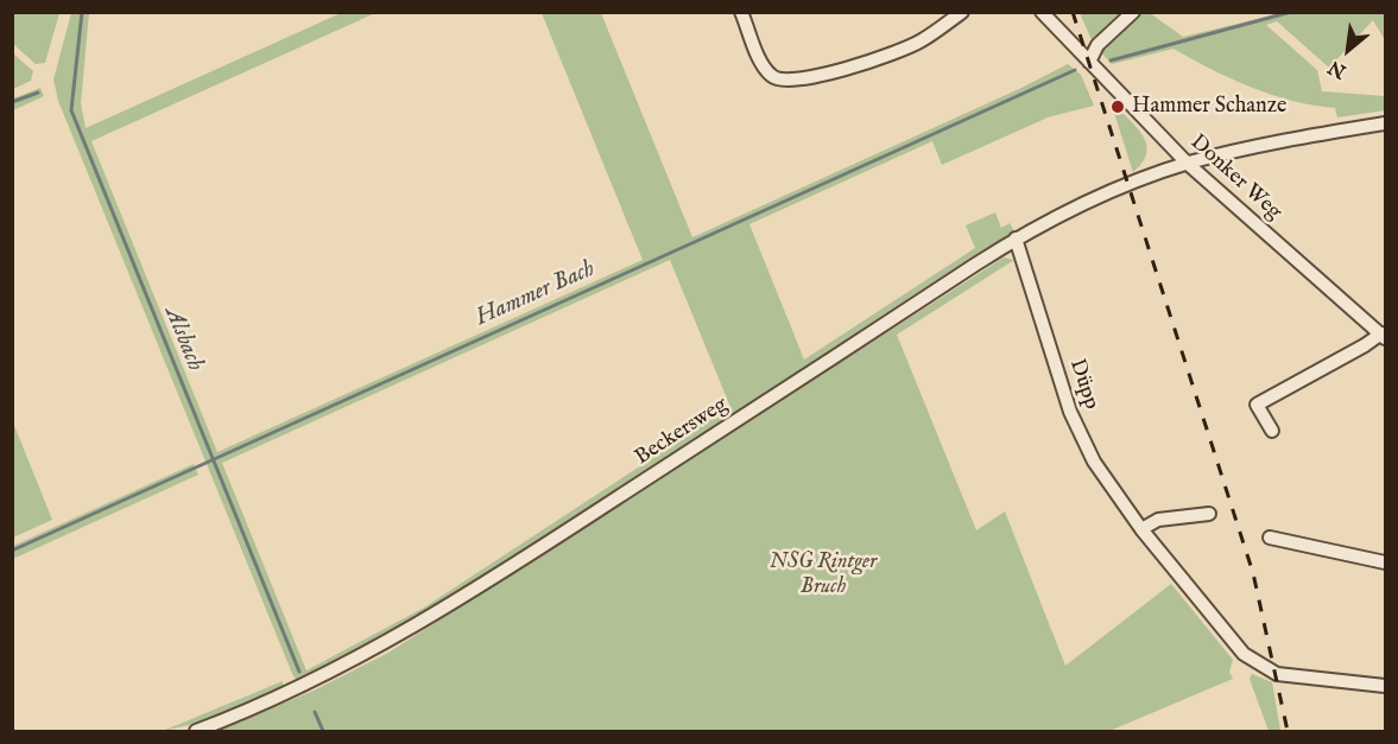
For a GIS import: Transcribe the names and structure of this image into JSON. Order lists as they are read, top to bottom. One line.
{"streets":{"street":["Donker Weg","Düpp","Beckersweg"]},"crossings":[["Donker Weg","Beckersweg"],["Düpp","Beckersweg"]],"water":["Hammer Bach","Alsbach"],"parks":["NSG Rintger Bruch"],"places":["Hammer Schanze"],"north":"bottom left"}
